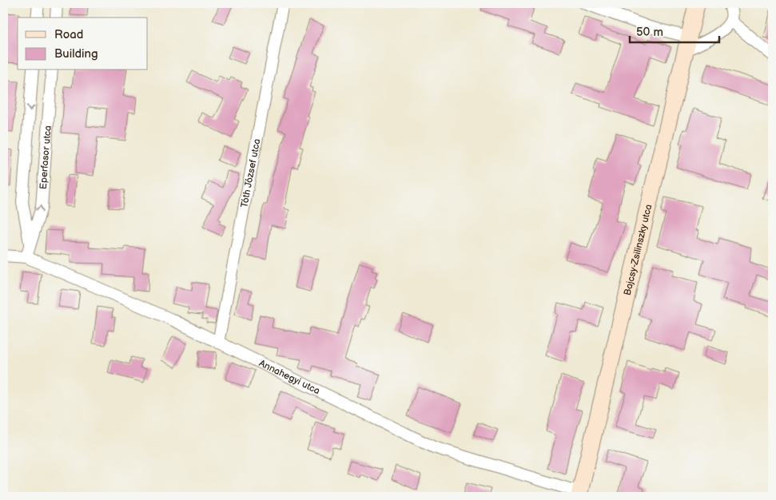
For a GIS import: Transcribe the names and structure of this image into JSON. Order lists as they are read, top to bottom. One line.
{"streets":{"main road":["Bajcsy-Zsilinszky utca"],"street":["Eperfasor utca","Tóth József utca","Annahegyi utca"]},"crossings":[["Eperfasor utca","Annahegyi utca"],["Tóth József utca","Annahegyi utca"],["Bajcsy-Zsilinszky utca","Annahegyi utca"]],"legend":["Road","Building"],"scale_bar":"50 m"}
